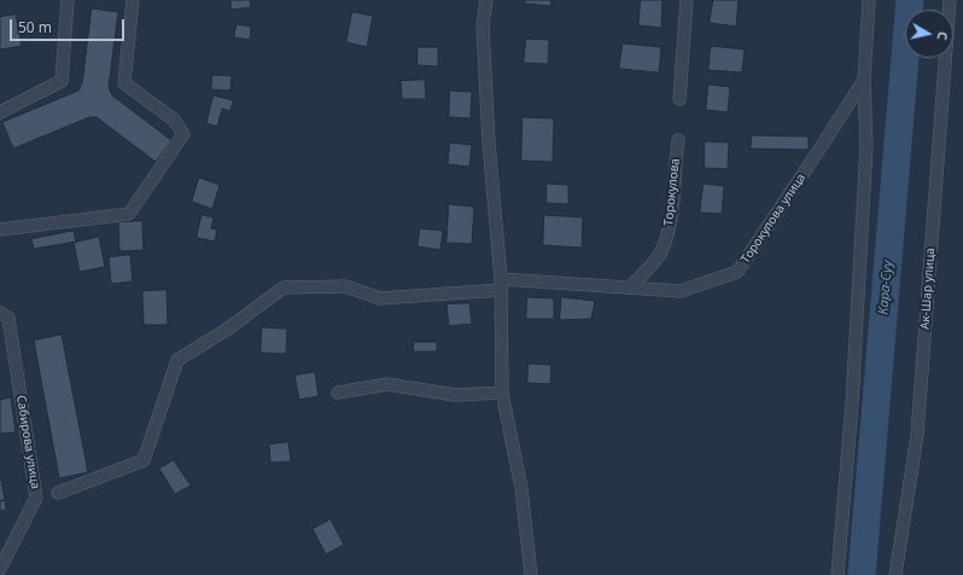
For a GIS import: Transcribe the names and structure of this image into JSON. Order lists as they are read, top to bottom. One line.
{"streets":{"street":["Торокулова","Торокулова улица","Ак-Шар улица","Сабирова улица"]},"crossings":[["Торокулова","Торокулова улица"]],"water":["Кара-Суу"],"scale_bar":"50 m","north":"right"}
